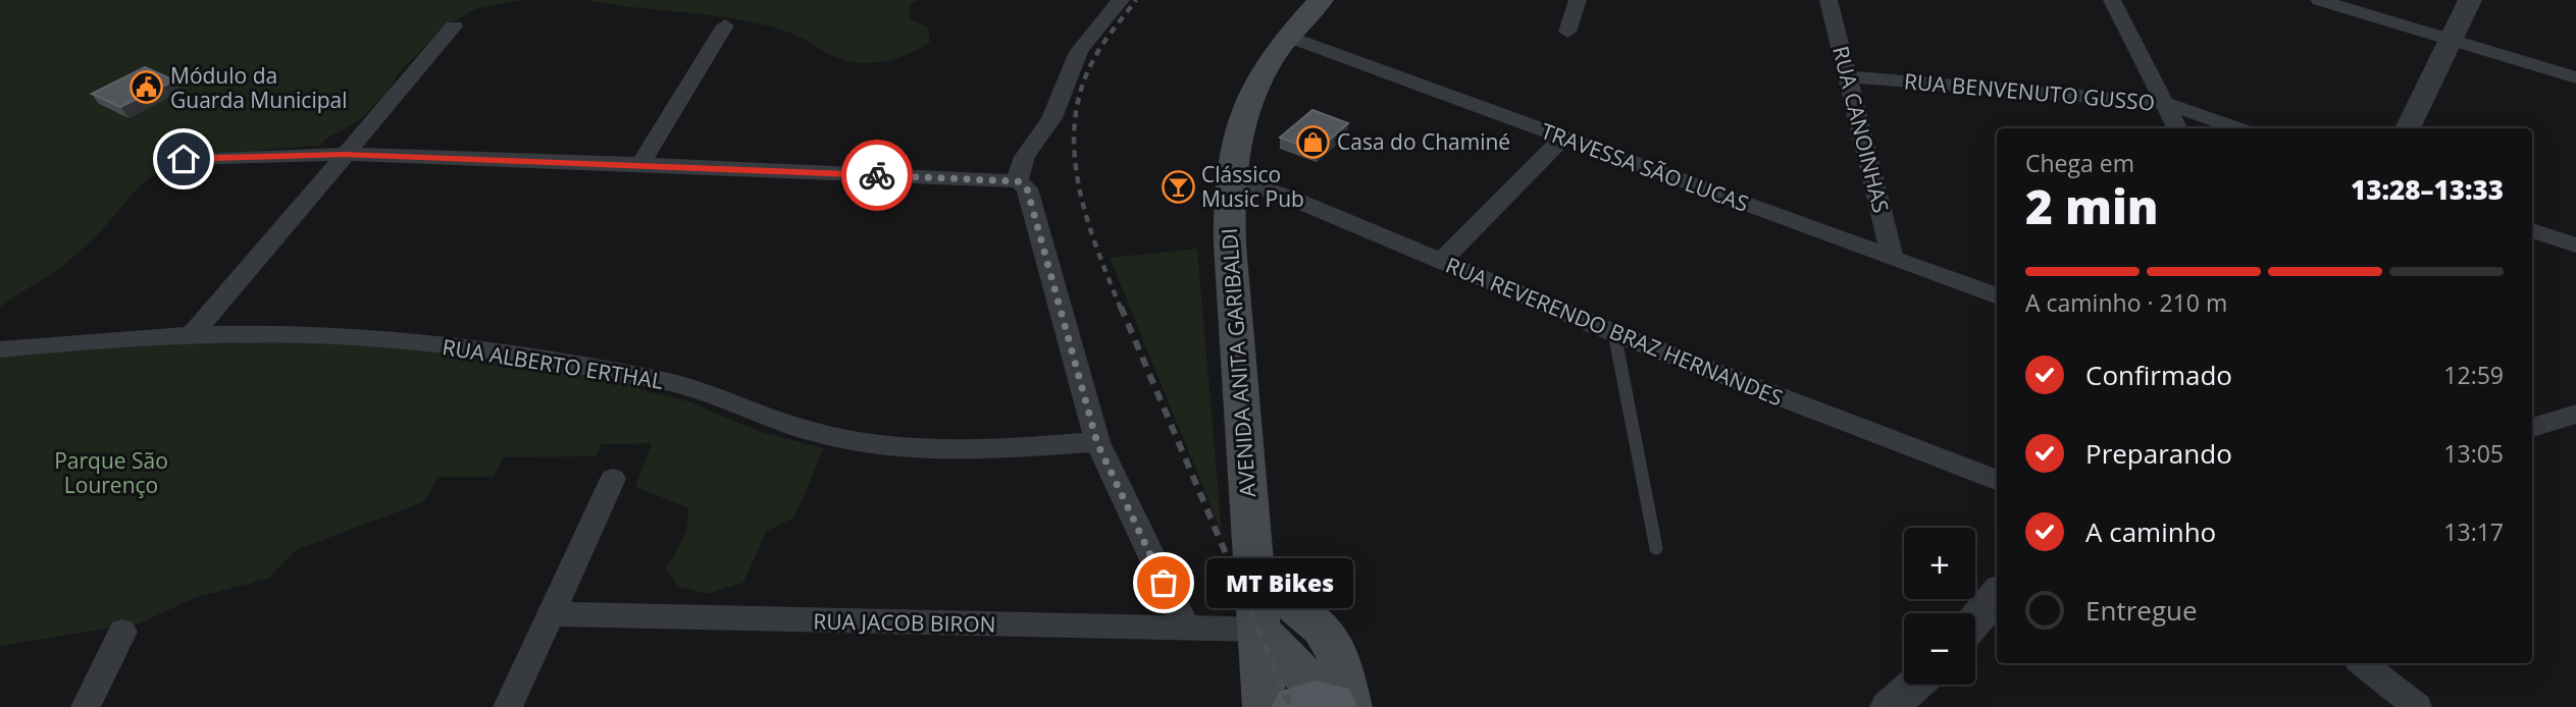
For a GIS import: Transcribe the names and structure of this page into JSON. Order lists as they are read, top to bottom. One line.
{"streets":{"main road":["AVENIDA ANITA GARIBALDI"],"street":["RUA BENVENUTO GUSSO","RUA CANOINHAS","TRAVESSA SÃO LUCAS","RUA REVERENDO BRAZ HERNANDES","RUA ALBERTO ERTHAL","RUA JACOB BIRON"]},"crossings":[["RUA BENVENUTO GUSSO","RUA CANOINHAS"],["RUA CANOINHAS","TRAVESSA SÃO LUCAS"],["TRAVESSA SÃO LUCAS","AVENIDA ANITA GARIBALDI"],["RUA REVERENDO BRAZ HERNANDES","AVENIDA ANITA GARIBALDI"],["AVENIDA ANITA GARIBALDI","RUA JACOB BIRON"]],"parks":["Parque São Lourenço"],"places":{"public building":["Módulo da Guarda Municipal"],"shop":["Casa do Chaminé"],"bar":["Clássico Music Pub"],"other":["MT Bikes"]},"page":{"heading":["2 min","Chega em","13:28–13:33"],"bar":"A caminho · 210 m","list":[["Confirmado","12:59"],["Preparando","13:05"],["A caminho","13:17"],"Entregue"],"map_buttons":["+","−"],"bubble":"MT Bikes"}}
